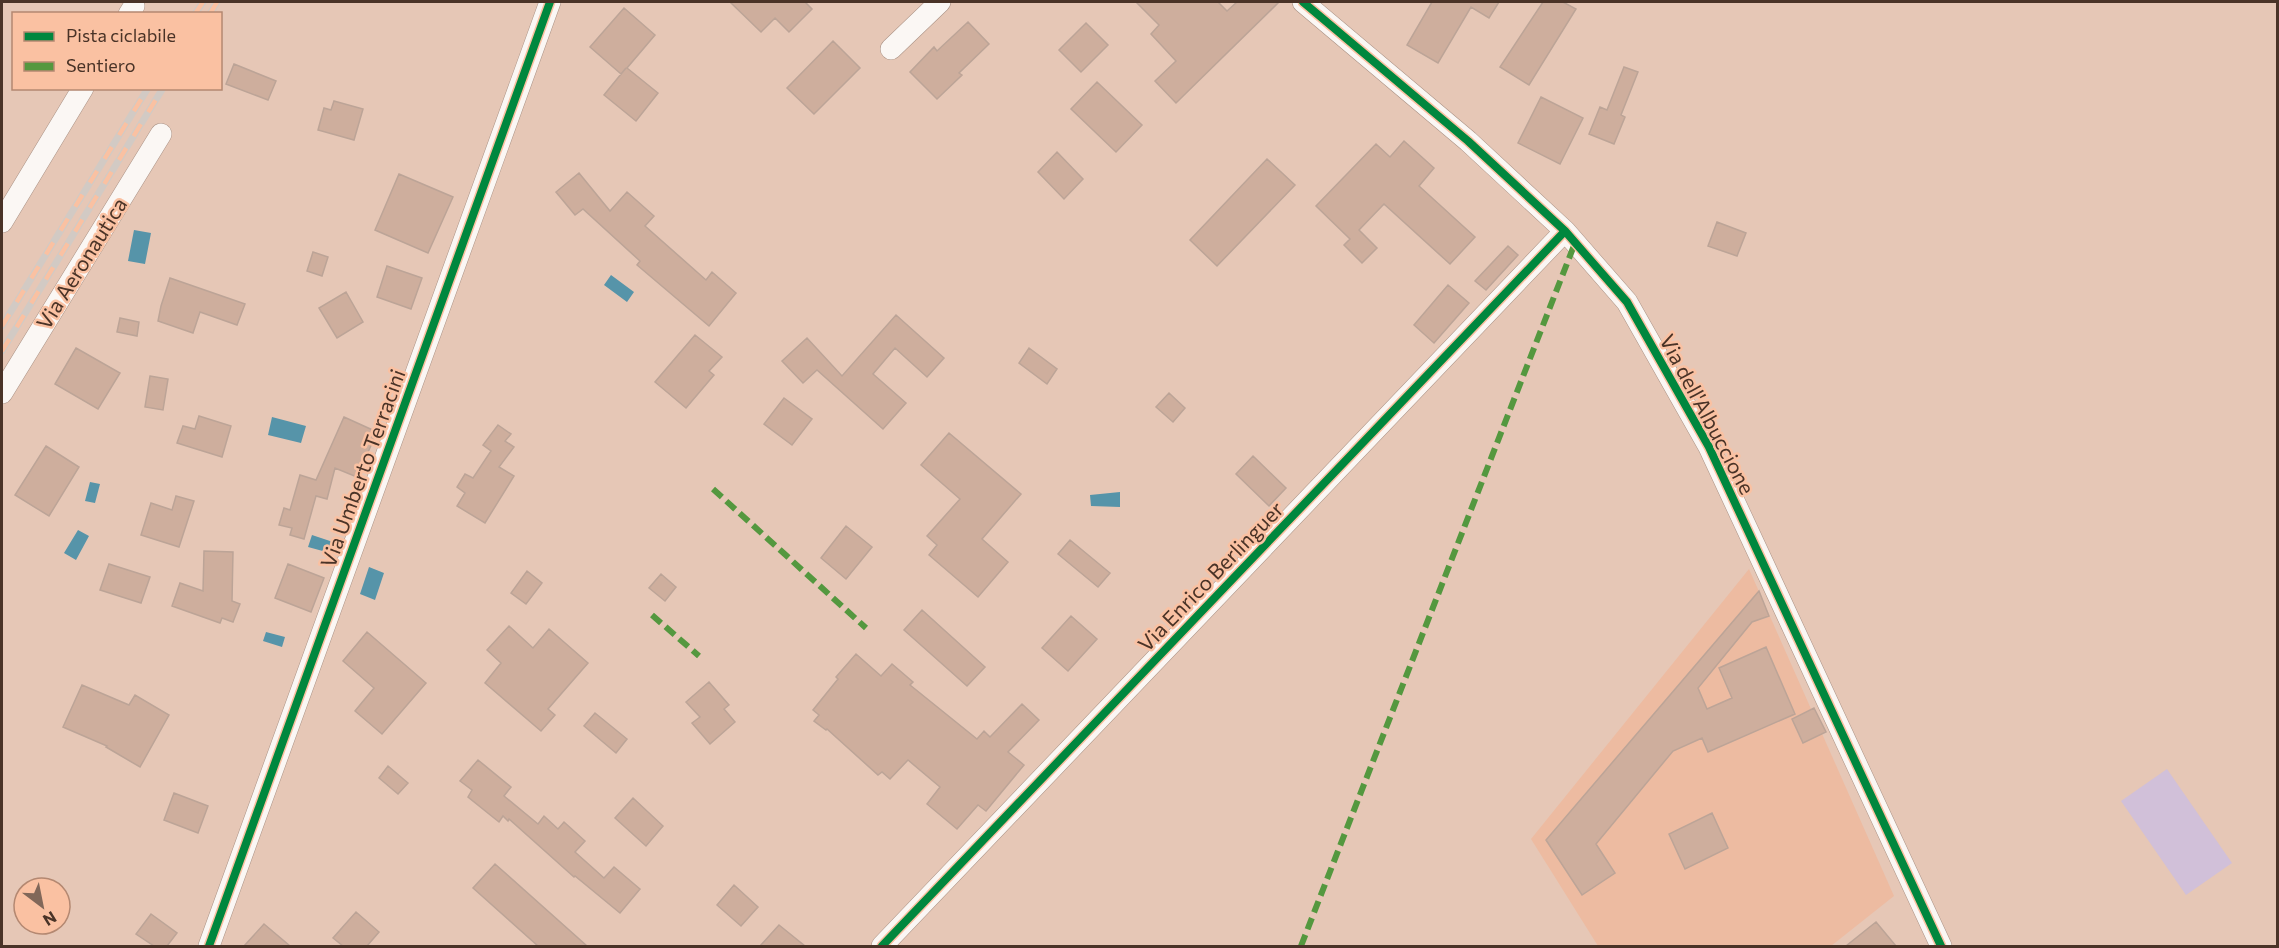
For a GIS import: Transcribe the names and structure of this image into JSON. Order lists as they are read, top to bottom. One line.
{"streets":{"street":["Via Aeronautica","Via dell'Albuccione","Via Umberto Terracini","Via Enrico Berlinguer"]},"crossings":[["Via dell'Albuccione","Via Enrico Berlinguer"]],"legend":["Pista ciclabile","Sentiero"],"north":"bottom right"}
